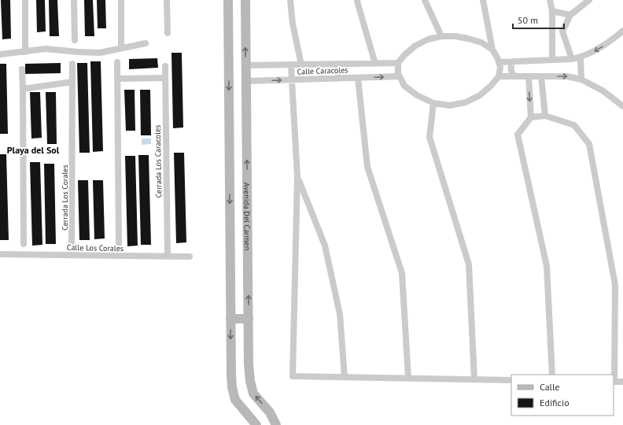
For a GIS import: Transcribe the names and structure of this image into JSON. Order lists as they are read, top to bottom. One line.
{"streets":{"main road":["Avenida Del Carmen"],"street":["Calle Caracoles","Cerrada Los Caracoles","Cerrada Los Corales","Calle Los Corales"]},"crossings":[["Calle Caracoles","Avenida Del Carmen"],["Cerrada Los Caracoles","Calle Los Corales"],["Cerrada Los Corales","Calle Los Corales"]],"districts":["Playa del Sol"],"legend":["Calle","Edificio"],"scale_bar":"50 m"}
